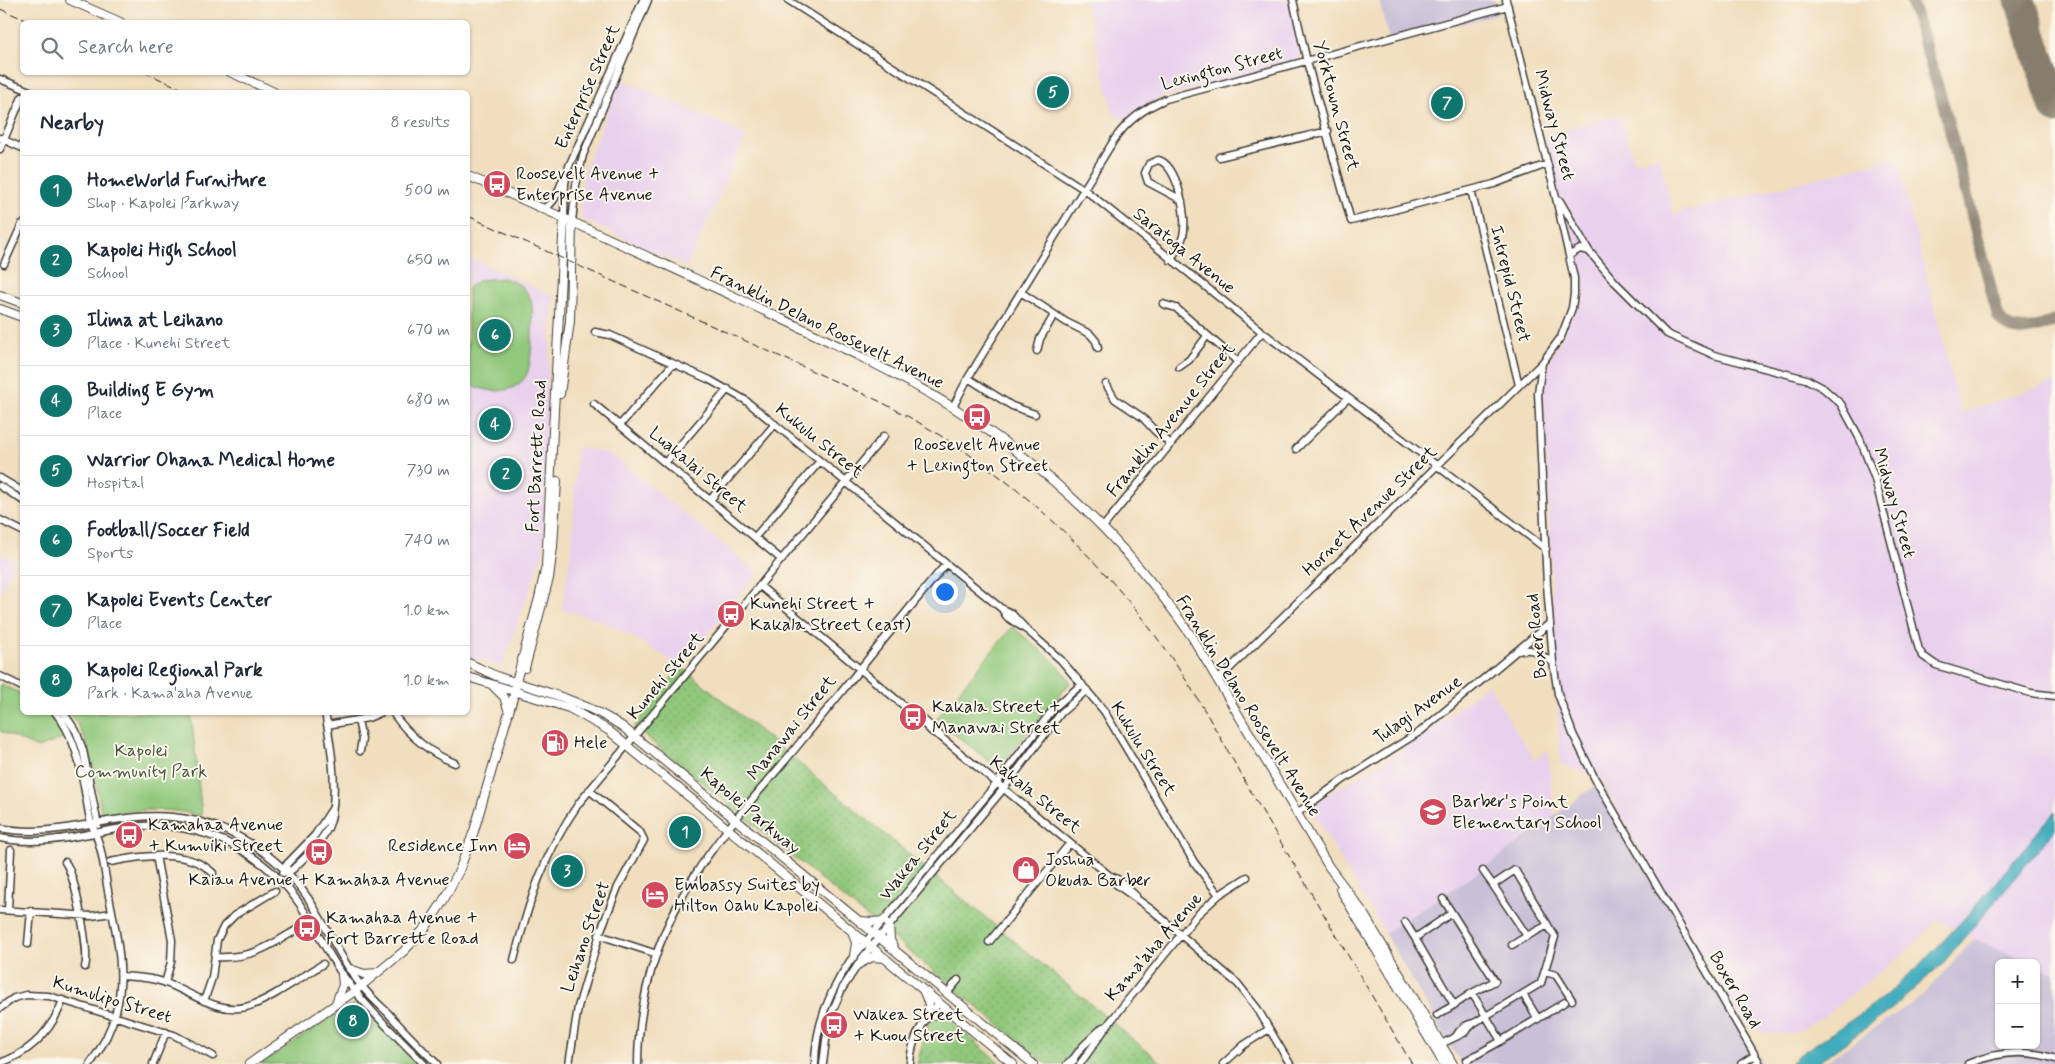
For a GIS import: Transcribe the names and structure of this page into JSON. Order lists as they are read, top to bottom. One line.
{"streets":{"main road":["Franklin Delano Roosevelt Avenue","Fort Barrette Road","Kapolei Parkway"],"street":["Lexington Street","Enterprise Street","Yorktown Street","Midway Street","Saratoga Avenue","Intrepid Street","Franklin Avenue Street","Kukulu Street","Luakalai Street","Hornet Avenue Street","Boxer Road","Kunehi Street","Tulagi Avenue","Manawai Street","Kakala Street","Wakea Street","Leihano Street","Kama'aha Avenue","Kumulipo Street"]},"crossings":[["Lexington Street","Yorktown Street"],["Lexington Street","Midway Street"],["Lexington Street","Saratoga Avenue"],["Lexington Street","Franklin Delano Roosevelt Avenue"],["Enterprise Street","Franklin Delano Roosevelt Avenue"],["Enterprise Street","Fort Barrette Road"],["Yorktown Street","Intrepid Street"],["Saratoga Avenue","Franklin Avenue Street"],["Saratoga Avenue","Hornet Avenue Street"],["Saratoga Avenue","Boxer Road"],["Intrepid Street","Hornet Avenue Street"],["Franklin Delano Roosevelt Avenue","Franklin Avenue Street"],["Franklin Delano Roosevelt Avenue","Fort Barrette Road"],["Franklin Delano Roosevelt Avenue","Hornet Avenue Street"],["Franklin Delano Roosevelt Avenue","Tulagi Avenue"],["Kukulu Street","Kunehi Street"],["Kukulu Street","Manawai Street"],["Kukulu Street","Wakea Street"],["Kukulu Street","Kama'aha Avenue"],["Fort Barrette Road","Kapolei Parkway"],["Luakalai Street","Kunehi Street"],["Hornet Avenue Street","Boxer Road"],["Boxer Road","Tulagi Avenue"],["Kunehi Street","Kakala Street"],["Kunehi Street","Kapolei Parkway"],["Kunehi Street","Leihano Street"],["Manawai Street","Kakala Street"],["Manawai Street","Kapolei Parkway"],["Kakala Street","Wakea Street"],["Kakala Street","Kama'aha Avenue"],["Kapolei Parkway","Wakea Street"]],"parks":["Kapolei Community Park"],"places":{"bus stop":["Roosevelt Avenue + Enterprise Avenue","Roosevelt Avenue + Lexington Street","Kunehi Street + Kakala Street (east)","Kakala Street + Manawai Street","Kamahaa Avenue + Kumuiki Street","Kaiau Avenue + Kamahaa Avenue","Kamahaa Avenue + Fort Barrette Road","Wakea Street + Kuou Street"],"fuel station":["Hele"],"school or university":["Barber's Point Elementary School"],"hotel":["Residence Inn","Embassy Suites by Hilton Oahu Kapolei"],"shop":["Joshua Okuda Barber"]},"page":{"search":"Search here","pins":["5","7","6","4","2","1","3","8"],"heading":["Nearby","8 results"],"list":[{"mark":"1","name":"HomeWorld Furniture","note":"Shop · Kapolei Parkway","value":"500 m"},{"mark":"2","name":"Kapolei High School","note":"School","value":"650 m"},{"mark":"3","name":"Ilima at Leihano","note":"Place · Kunehi Street","value":"670 m"},{"mark":"4","name":"Building E Gym","note":"Place","value":"680 m"},{"mark":"5","name":"Warrior Ohana Medical Home","note":"Hospital","value":"730 m"},{"mark":"6","name":"Football/Soccer Field","note":"Sports","value":"740 m"},{"mark":"7","name":"Kapolei Events Center","note":"Place","value":"1.0 km"},{"mark":"8","name":"Kapolei Regional Park","note":"Park · Kama'aha Avenue","value":"1.0 km"}],"map_buttons":["+","−"]}}
